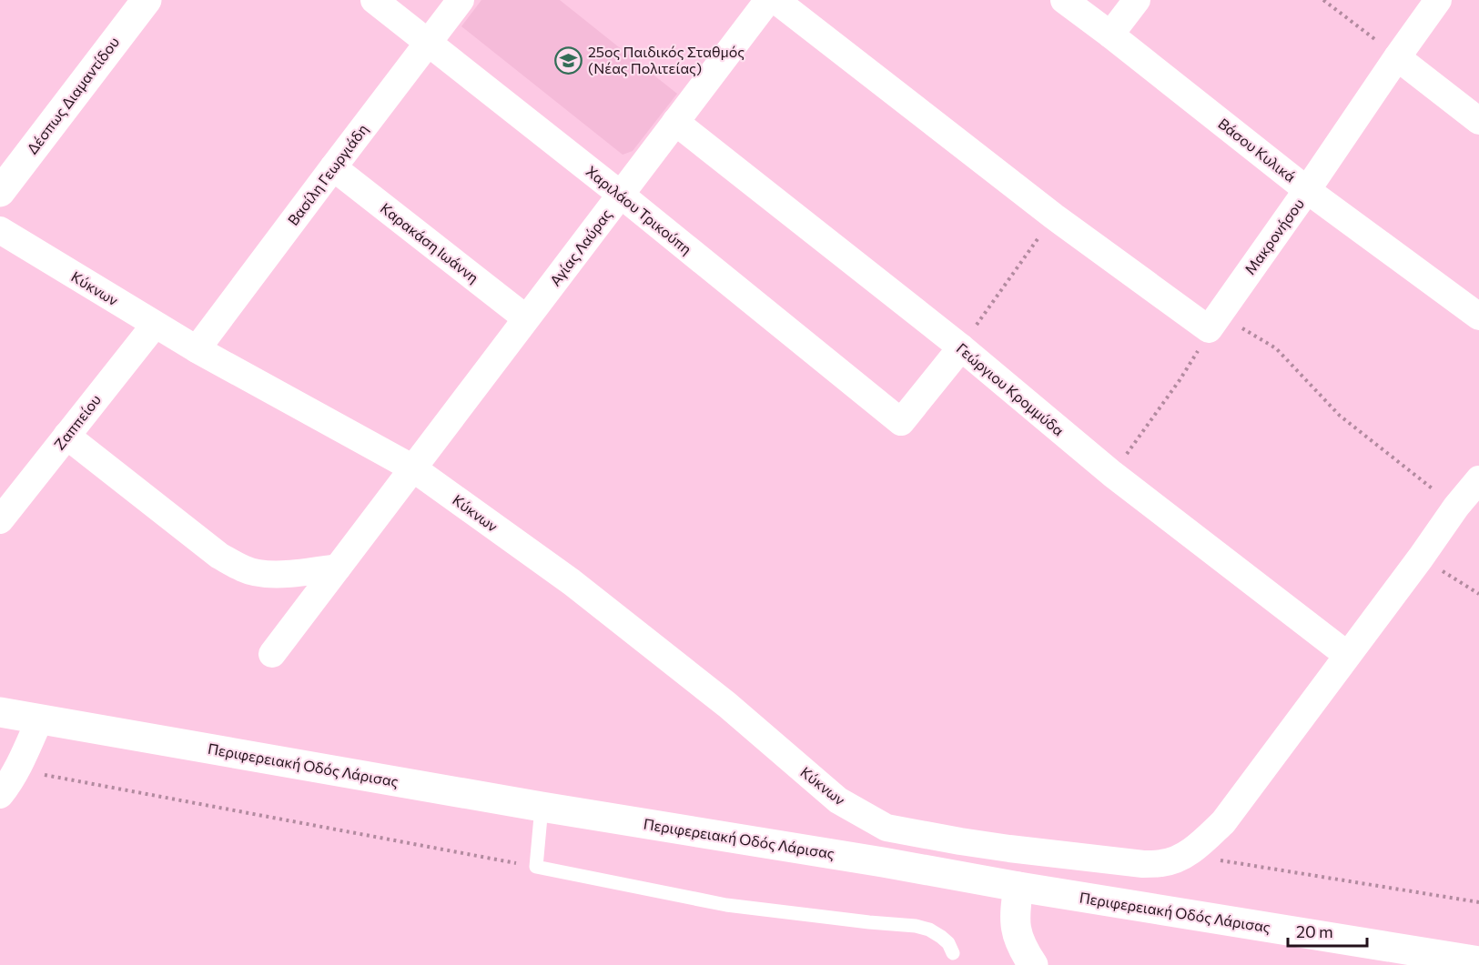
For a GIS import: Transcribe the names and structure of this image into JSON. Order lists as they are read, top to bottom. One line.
{"streets":{"main road":["Δέσπως Διαμαντίδου","Περιφερειακή Οδός Λάρισας"],"street":["Βάσου Κυλικά","Βασίλη Γεωργιάδη","Χαριλάου Τρικούπη","Μακρονήσου","Καρακάση Ιωάννη","Αγίας Λαύρας","Κύκνων","Γεώργιου Κρομμύδα","Ζαππείου"]},"crossings":[["Βάσου Κυλικά","Μακρονήσου"],["Βασίλη Γεωργιάδη","Χαριλάου Τρικούπη"],["Βασίλη Γεωργιάδη","Καρακάση Ιωάννη"],["Βασίλη Γεωργιάδη","Κύκνων"],["Χαριλάου Τρικούπη","Αγίας Λαύρας"],["Χαριλάου Τρικούπη","Γεώργιου Κρομμύδα"],["Καρακάση Ιωάννη","Αγίας Λαύρας"],["Αγίας Λαύρας","Κύκνων"],["Αγίας Λαύρας","Γεώργιου Κρομμύδα"],["Κύκνων","Ζαππείου"]],"places":{"school or university":["25ος Παιδικός Σταθμός (Νέας Πολιτείας)"]},"scale_bar":"20 m"}
